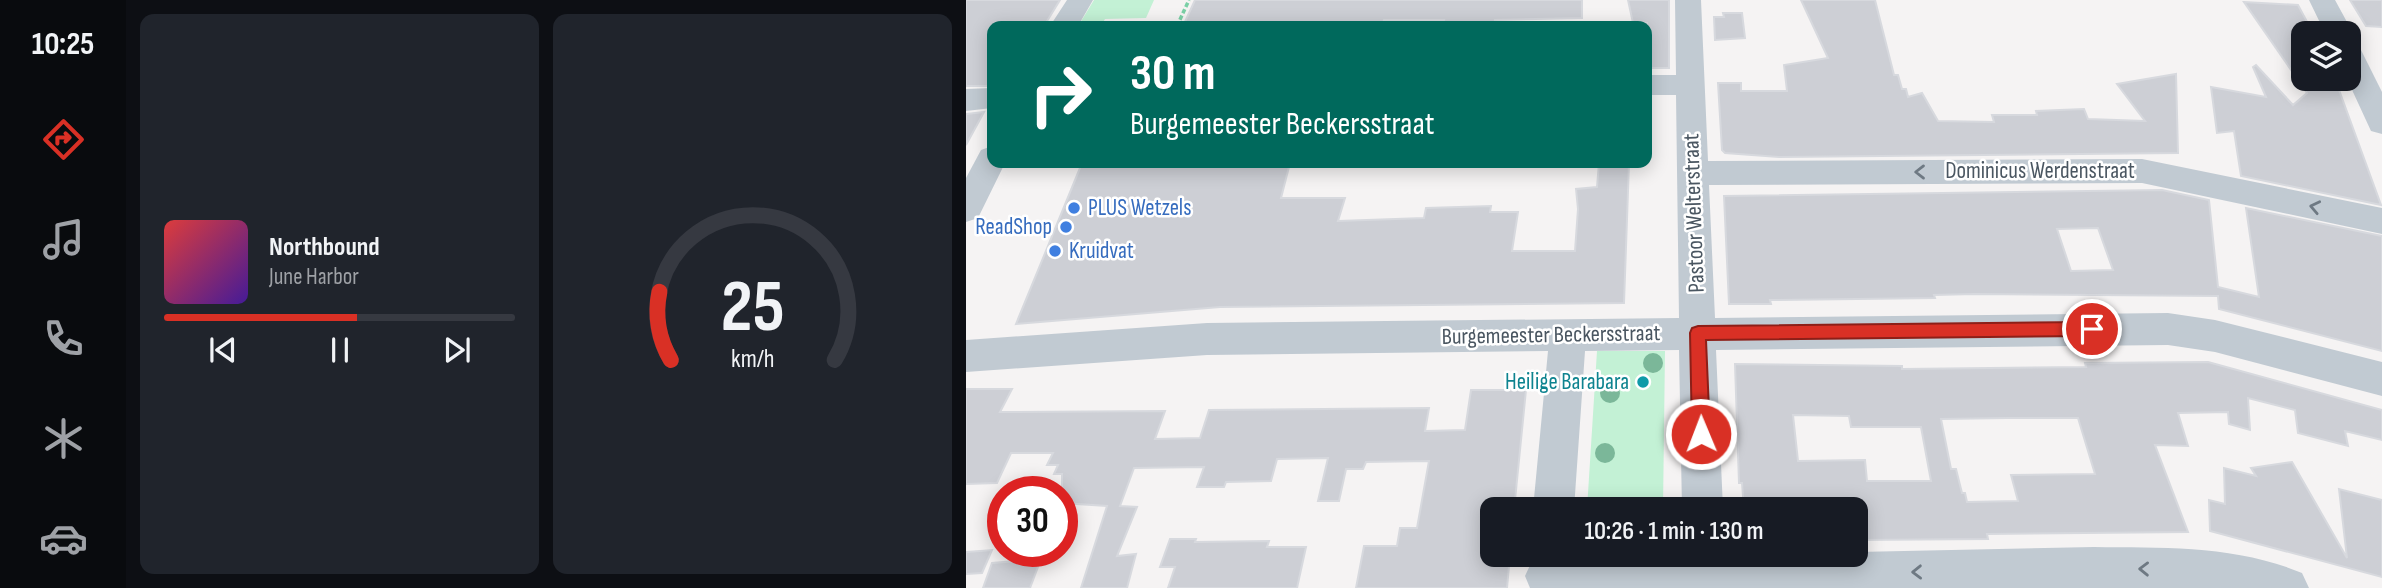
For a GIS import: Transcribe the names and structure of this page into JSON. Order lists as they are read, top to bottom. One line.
{"streets":{"street":["Dominicus Werdenstraat","Pastoor Welterstraat","Burgemeester Beckersstraat"]},"crossings":[["Dominicus Werdenstraat","Pastoor Welterstraat"],["Pastoor Welterstraat","Burgemeester Beckersstraat"]],"one_way":["Dominicus Werdenstraat"],"places":["PLUS Wetzels","ReadShop","Kruidvat","Heilige Barabara"],"page":{"tabs":"10:25","turn":["30 m","Burgemeester Beckersstraat"],"song":["Northbound","June Harbor"],"limit":"30","trip":"10:26 · 1 min · 130 m","gauge":["25","km/h"]}}
